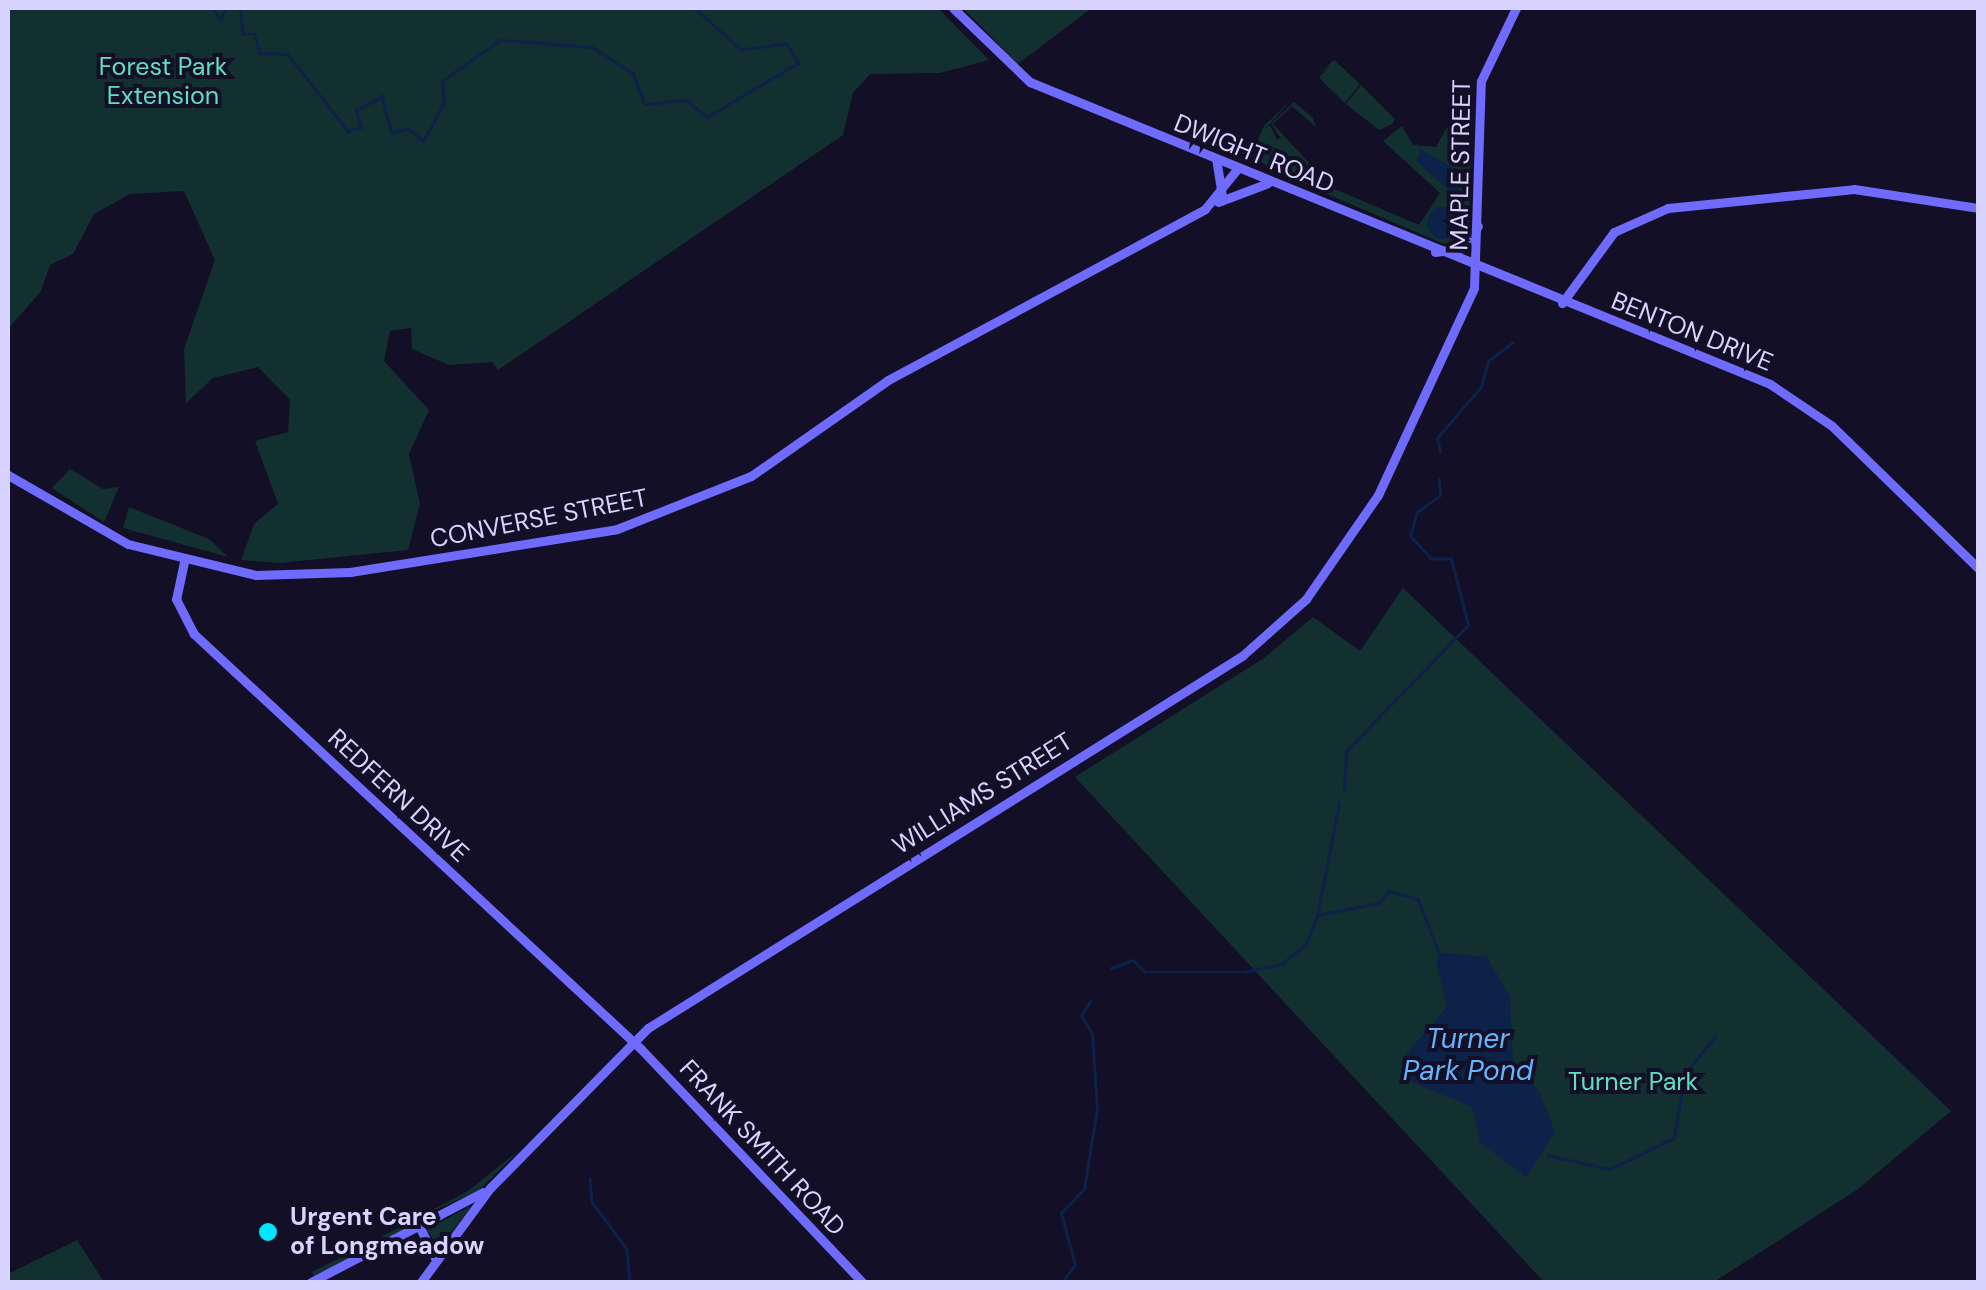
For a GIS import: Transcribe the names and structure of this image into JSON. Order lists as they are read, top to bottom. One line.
{"streets":{"main road":["DWIGHT ROAD","MAPLE STREET","BENTON DRIVE","CONVERSE STREET","WILLIAMS STREET","REDFERN DRIVE","FRANK SMITH ROAD"]},"crossings":[["DWIGHT ROAD","MAPLE STREET"],["DWIGHT ROAD","BENTON DRIVE"],["DWIGHT ROAD","CONVERSE STREET"],["DWIGHT ROAD","WILLIAMS STREET"],["MAPLE STREET","WILLIAMS STREET"],["CONVERSE STREET","REDFERN DRIVE"],["WILLIAMS STREET","REDFERN DRIVE"],["WILLIAMS STREET","FRANK SMITH ROAD"],["REDFERN DRIVE","FRANK SMITH ROAD"]],"water":["Turner Park Pond"],"parks":["Forest Park Extension","Turner Park"],"places":["Urgent Care of Longmeadow"]}
